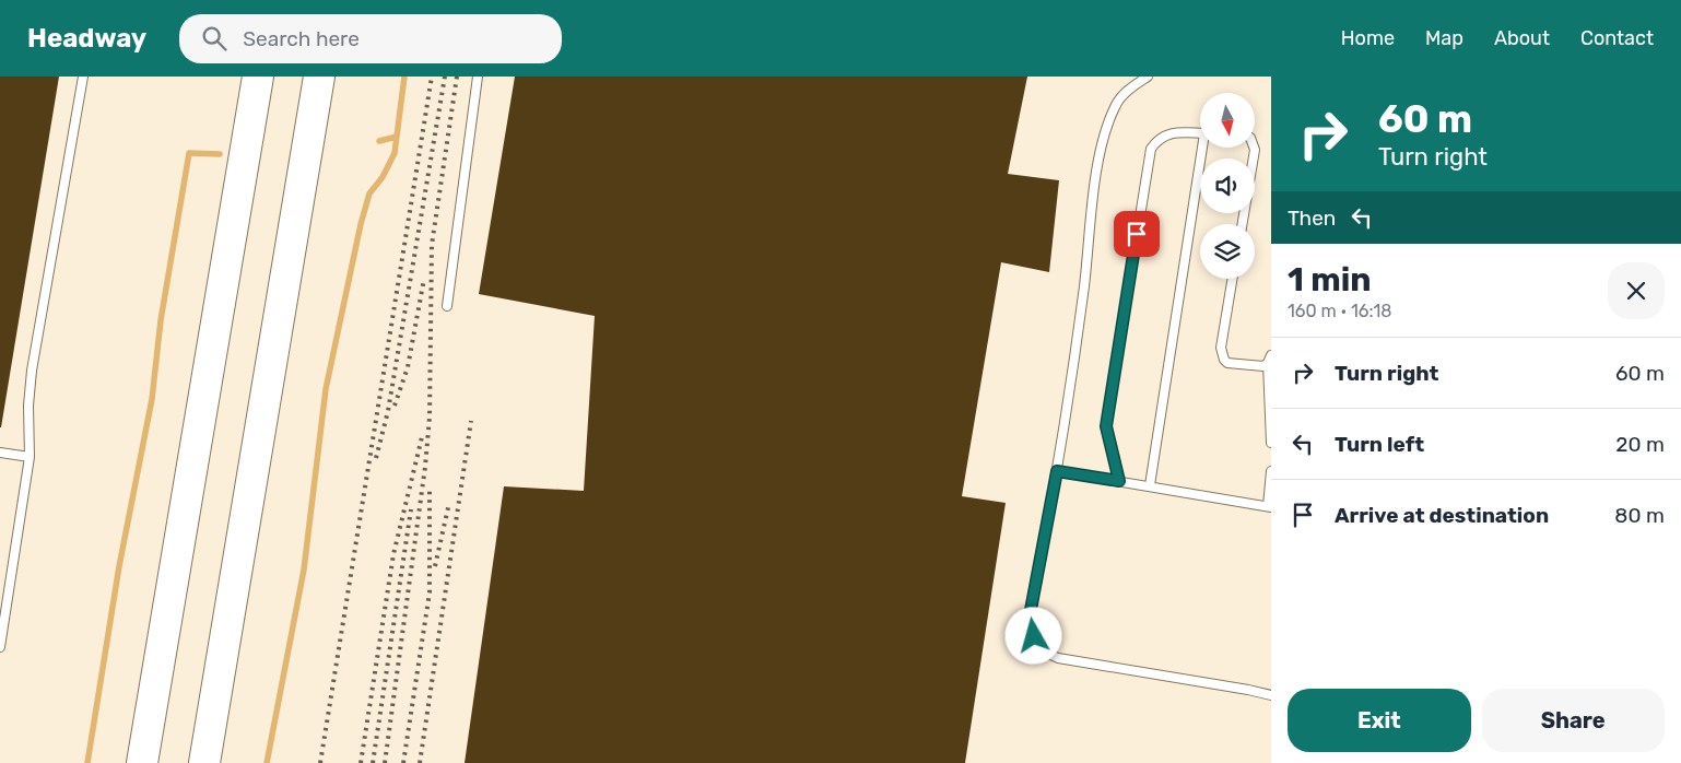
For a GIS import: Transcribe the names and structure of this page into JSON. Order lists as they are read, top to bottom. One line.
{"north":"bottom","page":{"header":"Headway","search":"Search here","nav":["Home","Map","About","Contact"],"turn":["60 m","Turn right"],"then":"Then","heading":["1 min","160 m · 16:18"],"list":[{"name":"Turn right","value":"60 m"},{"name":"Turn left","value":"20 m"},{"name":"Arrive at destination","value":"80 m"}],"buttons":["Exit","Share"]}}
